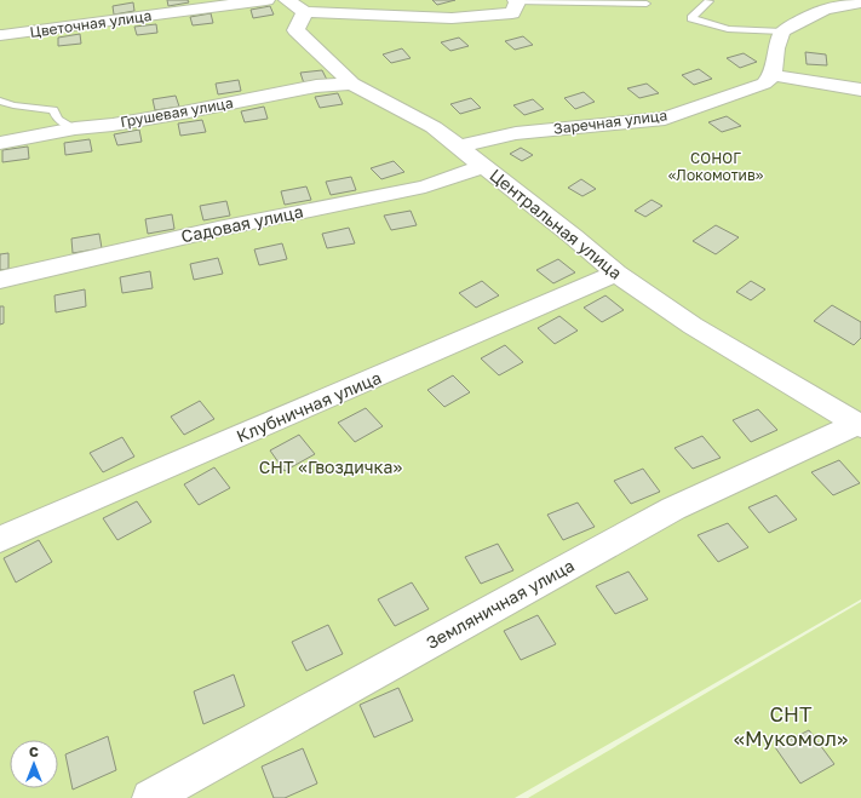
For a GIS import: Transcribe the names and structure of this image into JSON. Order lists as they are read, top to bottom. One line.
{"streets":{"street":["Цветочная улица","Грушевая улица","Заречная улица","Садовая улица","Центральная улица","Клубничная улица","Земляничная улица"]},"crossings":[["Грушевая улица","Центральная улица"],["Заречная улица","Центральная улица"],["Садовая улица","Центральная улица"],["Центральная улица","Клубничная улица"],["Центральная улица","Земляничная улица"]],"parks":["СОНОГ «Локомотив»","СНТ «Гвоздичка»","СНТ «Мукомол»"],"north":"top"}
